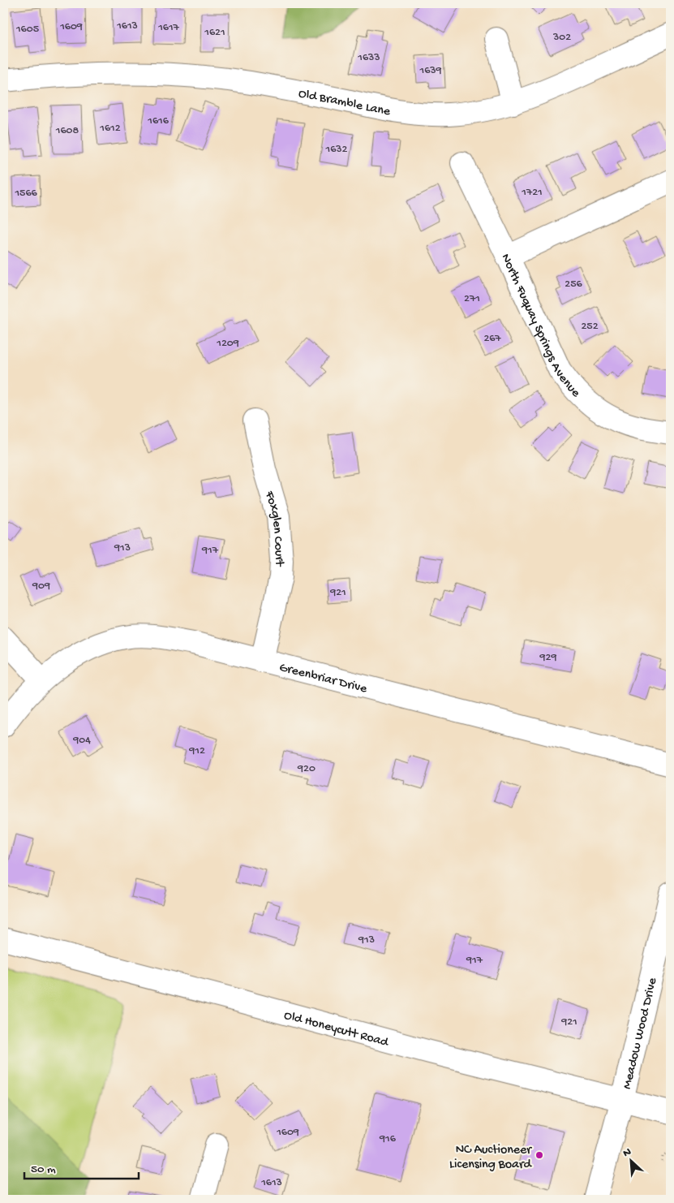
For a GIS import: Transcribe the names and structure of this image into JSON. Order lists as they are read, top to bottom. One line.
{"streets":{"street":["Old Bramble Lane","North Fuquay Springs Avenue","Foxglen Court","Greenbriar Drive","Old Honeycutt Road","Meadow Wood Drive"]},"crossings":[["Foxglen Court","Greenbriar Drive"],["Old Honeycutt Road","Meadow Wood Drive"]],"places":["NC Auctioneer Licensing Board"],"house_numbers":["1613","1609","1617","1605","1621","302","1633","1639","1616","1612","1608","1632","1721","1566","256","271","252","267","1209","913","917","909","921","929","904","912","920","913","917","921","1609","916","1613"],"scale_bar":"50 m","north":"top left"}
